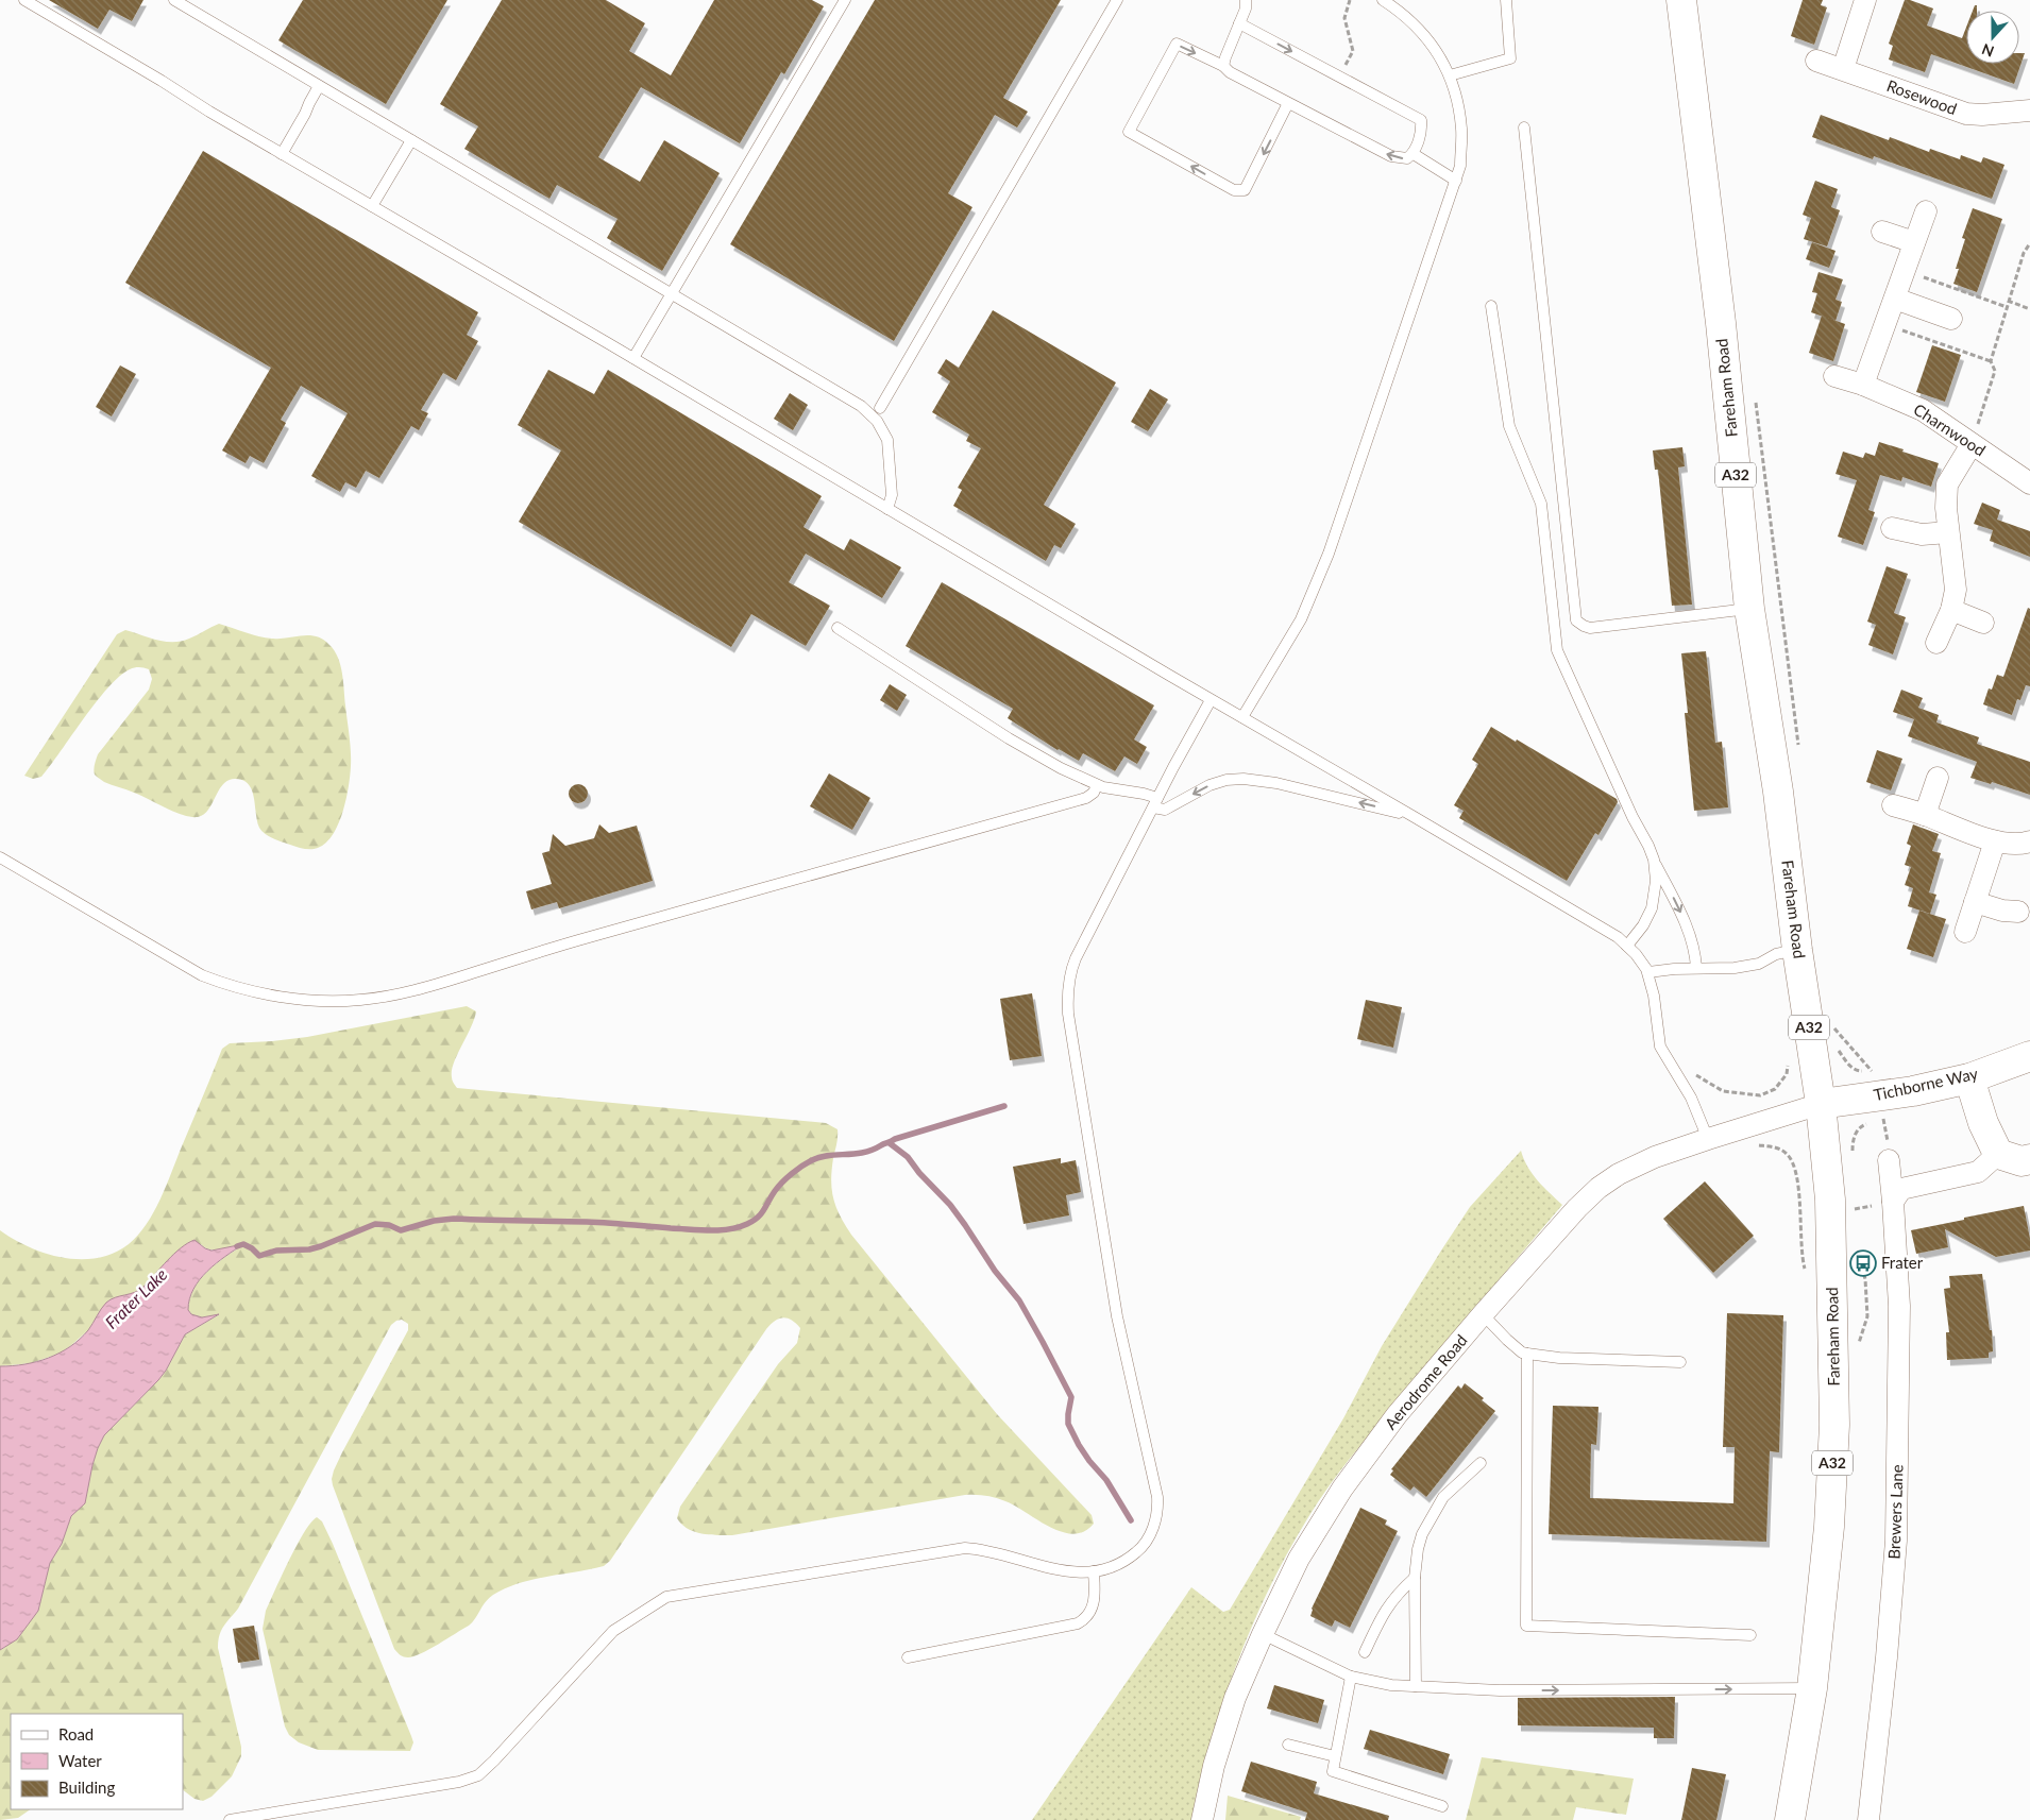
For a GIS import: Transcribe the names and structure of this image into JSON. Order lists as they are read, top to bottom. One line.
{"streets":{"main road":["Fareham Road","A32","Tichborne Way"],"street":["Rosewood","Charnwood","Aerodrome Road","Brewers Lane"]},"crossings":[["Fareham Road","Tichborne Way"],["Fareham Road","Aerodrome Road"],["Tichborne Way","Aerodrome Road"]],"water":["Frater Lake"],"places":{"bus stop":["Frater"]},"legend":["Road","Water","Building"],"north":"bottom"}
